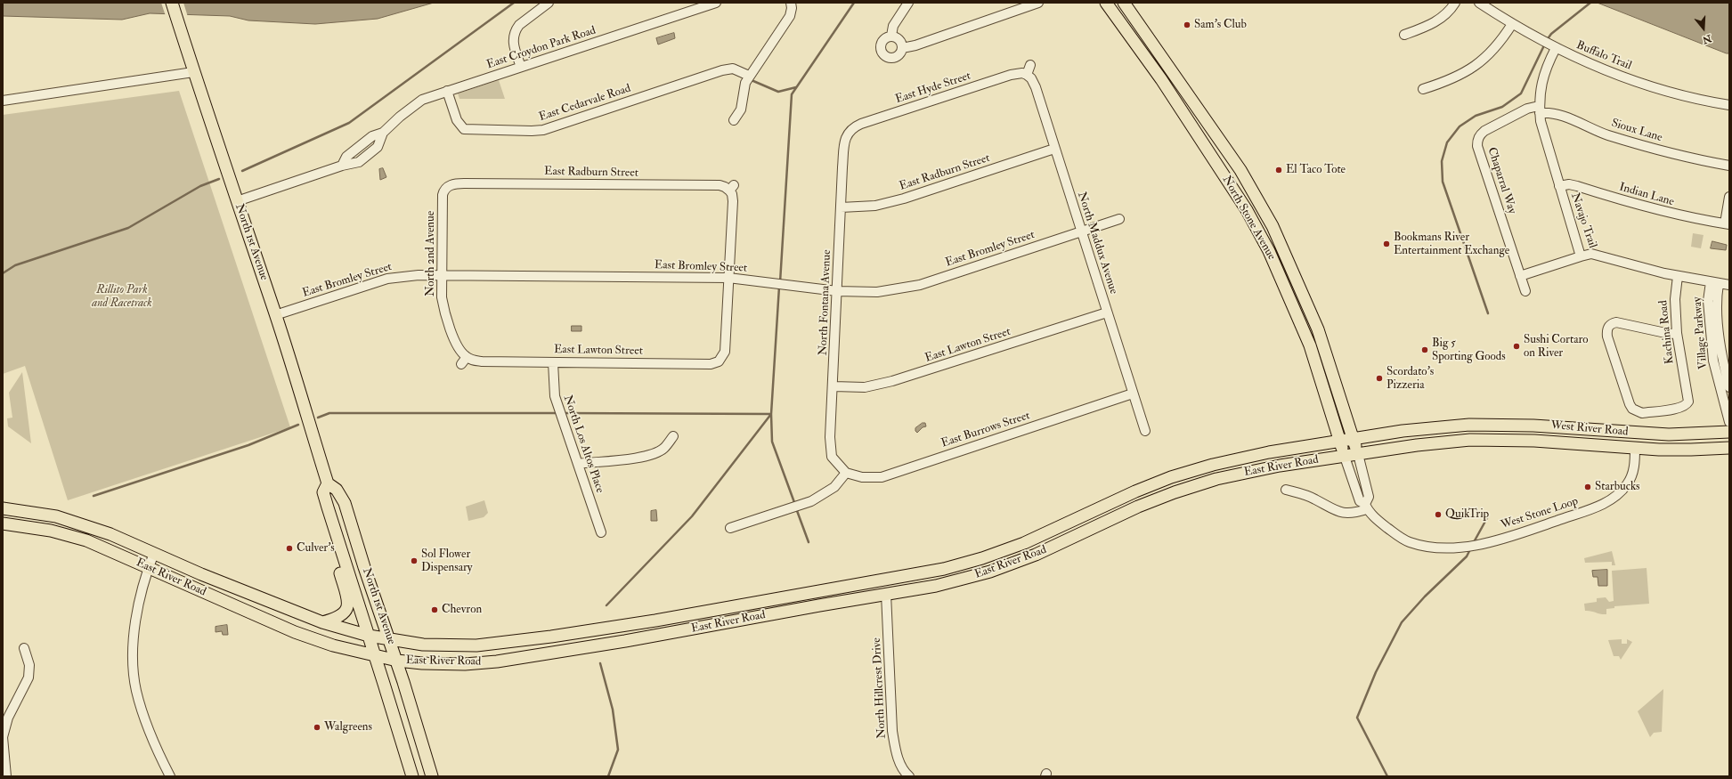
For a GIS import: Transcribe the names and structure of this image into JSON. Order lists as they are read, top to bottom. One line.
{"streets":{"main road":["North Stone Avenue","North 1st Avenue","West River Road","East River Road"],"street":["East Croydon Park Road","Buffalo Trail","East Hyde Street","East Cedarvale Road","Sioux Lane","East Radburn Street","Chaparral Way","Indian Lane","Navajo Trail","North Maddux Avenue","East Bromley Street","North 2nd Avenue","North Fontana Avenue","Kachina Road","Village Parkway","East Lawton Street","East Burrows Street","North Los Altos Place","West Stone Loop","North Hillcrest Drive"]},"crossings":[["East Croydon Park Road","East Cedarvale Road"],["East Croydon Park Road","North 1st Avenue"],["Buffalo Trail","Navajo Trail"],["East Hyde Street","North Maddux Avenue"],["East Hyde Street","North Fontana Avenue"],["Sioux Lane","Chaparral Way"],["Sioux Lane","Navajo Trail"],["East Radburn Street","North Maddux Avenue"],["East Radburn Street","East Bromley Street"],["East Radburn Street","North 2nd Avenue"],["East Radburn Street","North Fontana Avenue"],["East Radburn Street","East Lawton Street"],["Chaparral Way","Navajo Trail"],["Indian Lane","Navajo Trail"],["North Stone Avenue","East River Road"],["North Stone Avenue","West Stone Loop"],["Navajo Trail","Kachina Road"],["Navajo Trail","Village Parkway"],["North 1st Avenue","East Bromley Street"],["North 1st Avenue","East River Road"],["North Maddux Avenue","East Bromley Street"],["North Maddux Avenue","East Lawton Street"],["North Maddux Avenue","East Burrows Street"],["East Bromley Street","North 2nd Avenue"],["East Bromley Street","North Fontana Avenue"],["East Bromley Street","East Lawton Street"],["North 2nd Avenue","East Lawton Street"],["North Fontana Avenue","East Lawton Street"],["North Fontana Avenue","East Burrows Street"],["East Lawton Street","North Los Altos Place"],["West River Road","East River Road"],["West River Road","West Stone Loop"],["East River Road","West Stone Loop"],["East River Road","North Hillcrest Drive"]],"parks":["Rillito Park and Racetrack"],"places":["Sam's Club","El Taco Tote","Bookmans River Entertainment Exchange","Sushi Cortaro on River","Big 5 Sporting Goods","Scordato's Pizzeria","Starbucks","QuikTrip","Culver's","Sol Flower Dispensary","Chevron","Walgreens"],"north":"bottom"}
